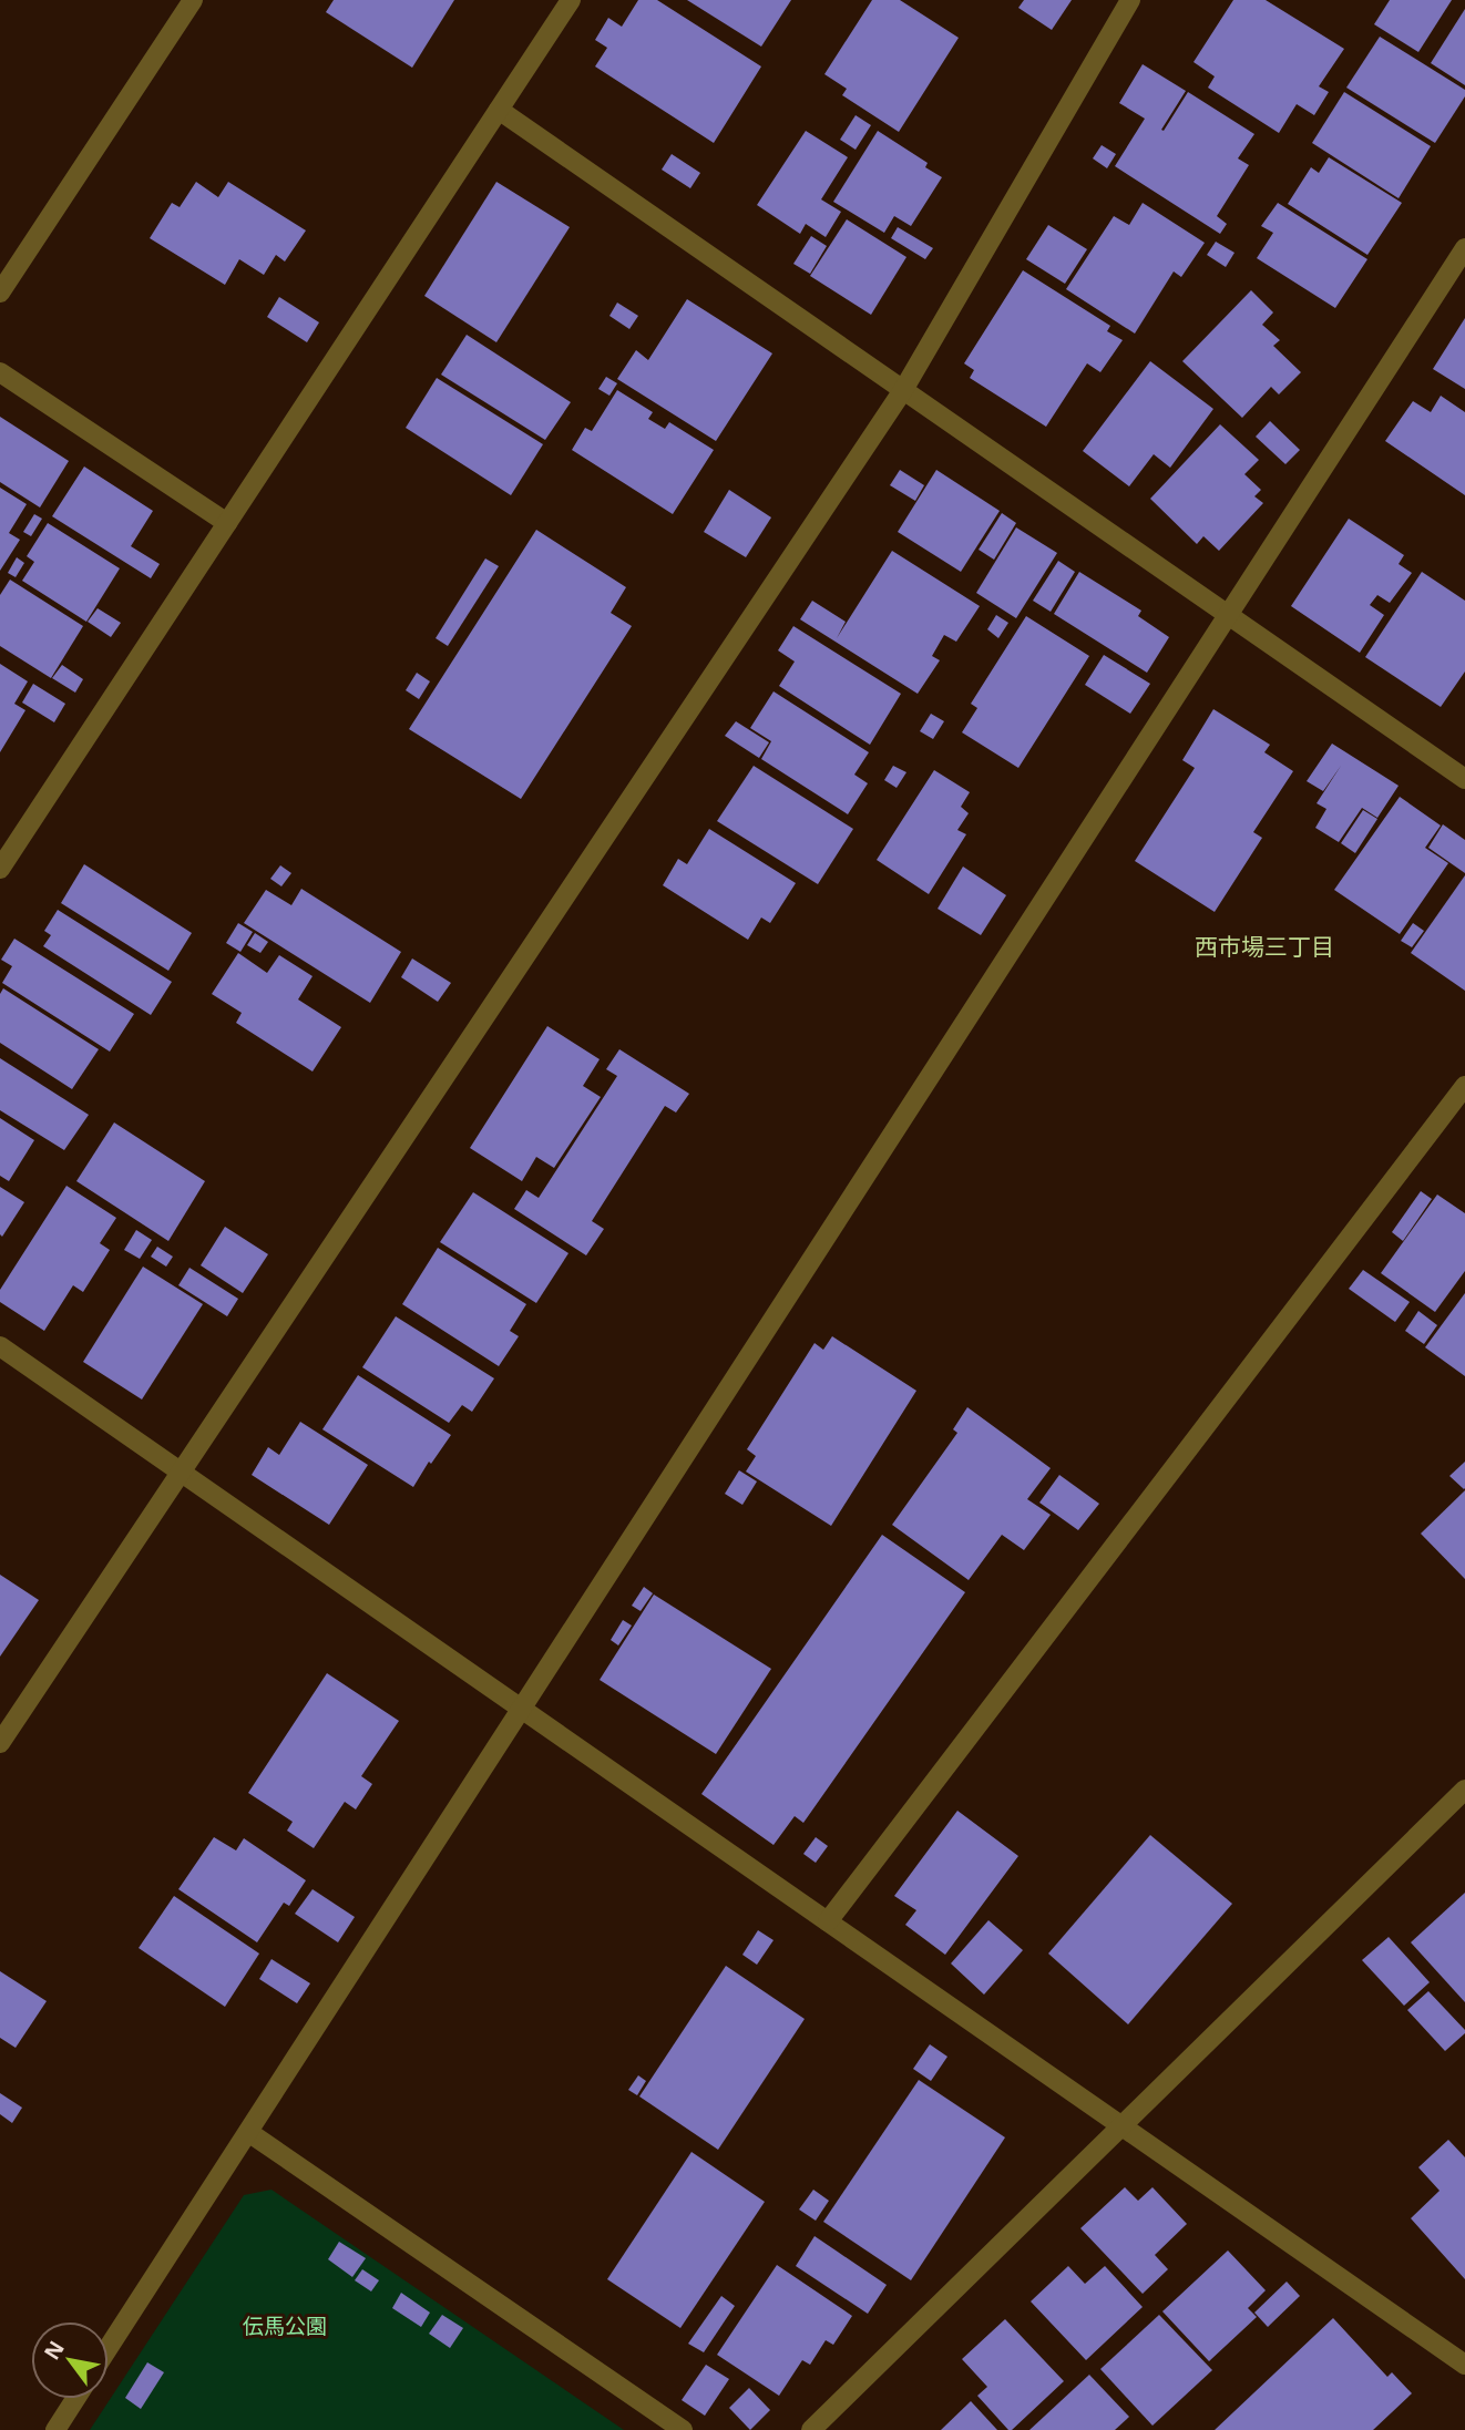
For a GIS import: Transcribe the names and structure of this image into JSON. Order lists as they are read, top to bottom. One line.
{"districts":["西市場三丁目"],"parks":["伝馬公園"],"north":"top left"}
